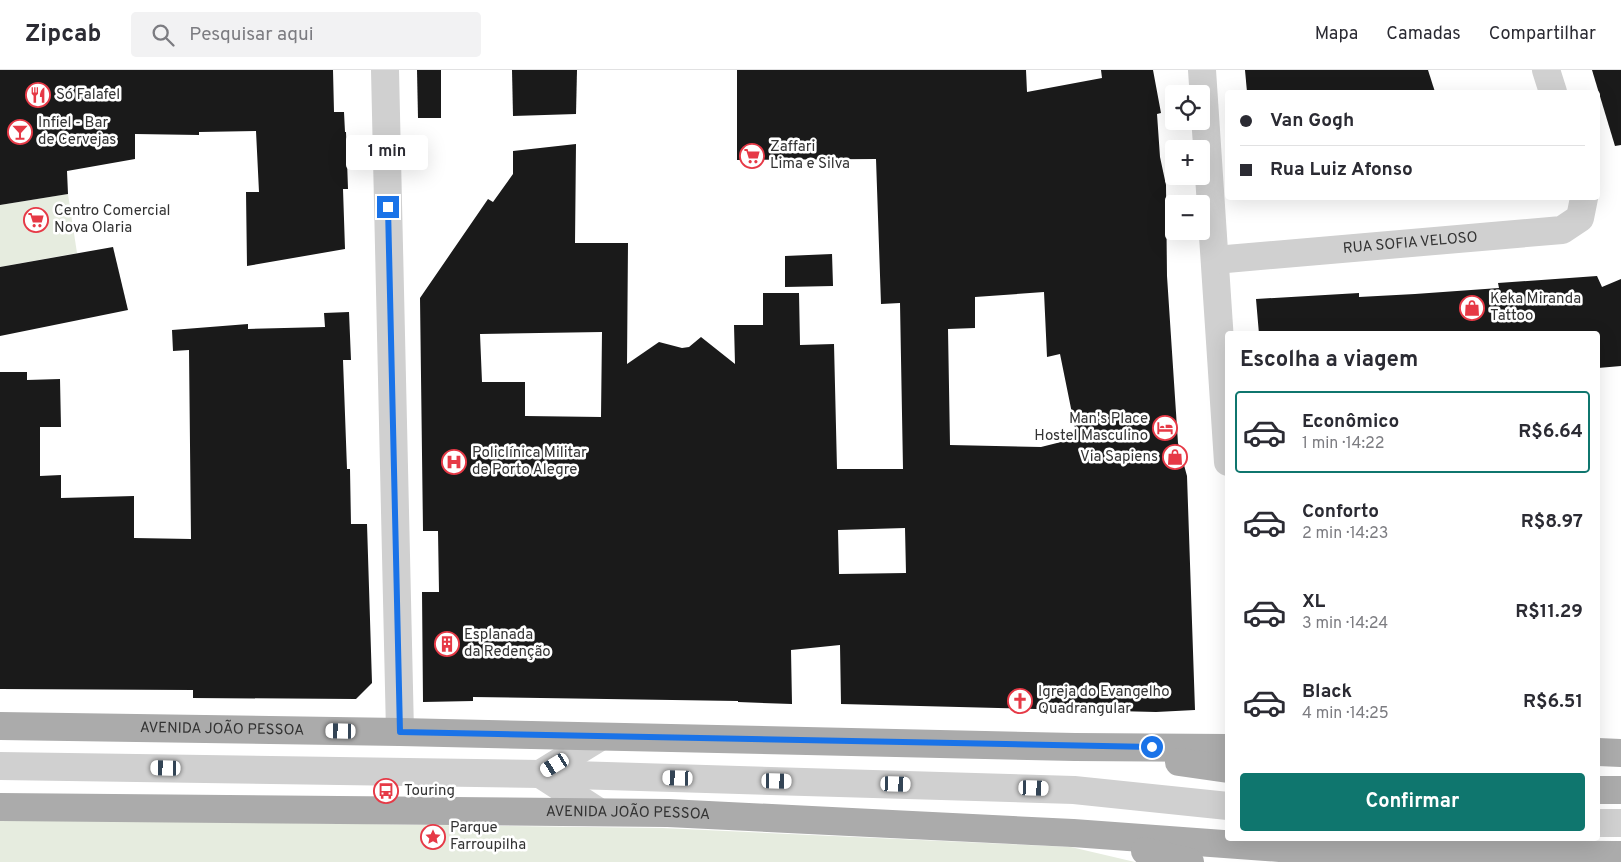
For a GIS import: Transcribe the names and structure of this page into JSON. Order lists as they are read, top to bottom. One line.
{"streets":{"main road":["AVENIDA JOÃO PESSOA"],"street":["RUA SOFIA VELOSO"]},"places":{"restaurant":["Só Falafel"],"bar":["Infiel - Bar de Cervejas"],"supermarket":["Zaffari Lima e Silva","Centro Comercial Nova Olaria"],"shop":["Keka Miranda Tattoo","Via Sapiens"],"hotel":["Man's Place Hostel Masculino"],"hospital":["Policlínica Militar de Porto Alegre"],"building":["Esplanada da Redenção"],"church":["Igreja do Evangelho Quadrangular"],"bus stop":["Touring"],"place":["Parque Farroupilha"]},"page":{"header":"Zipcab","search":"Pesquisar aqui","nav":["Mapa","Camadas","Compartilhar"],"map_buttons":["+","−"],"banner":["Van Gogh","Rua Luiz Afonso"],"bubble":"1 min","heading":"Escolha a viagem","list":[{"name":"Econômico","note":"1 min · 14:22","value":"R$6.64"},{"name":"Conforto","note":"2 min · 14:23","value":"R$8.97"},{"name":"XL","note":"3 min · 14:24","value":"R$11.29"},{"name":"Black","note":"4 min · 14:25","value":"R$6.51"}],"buttons":"Confirmar"}}
